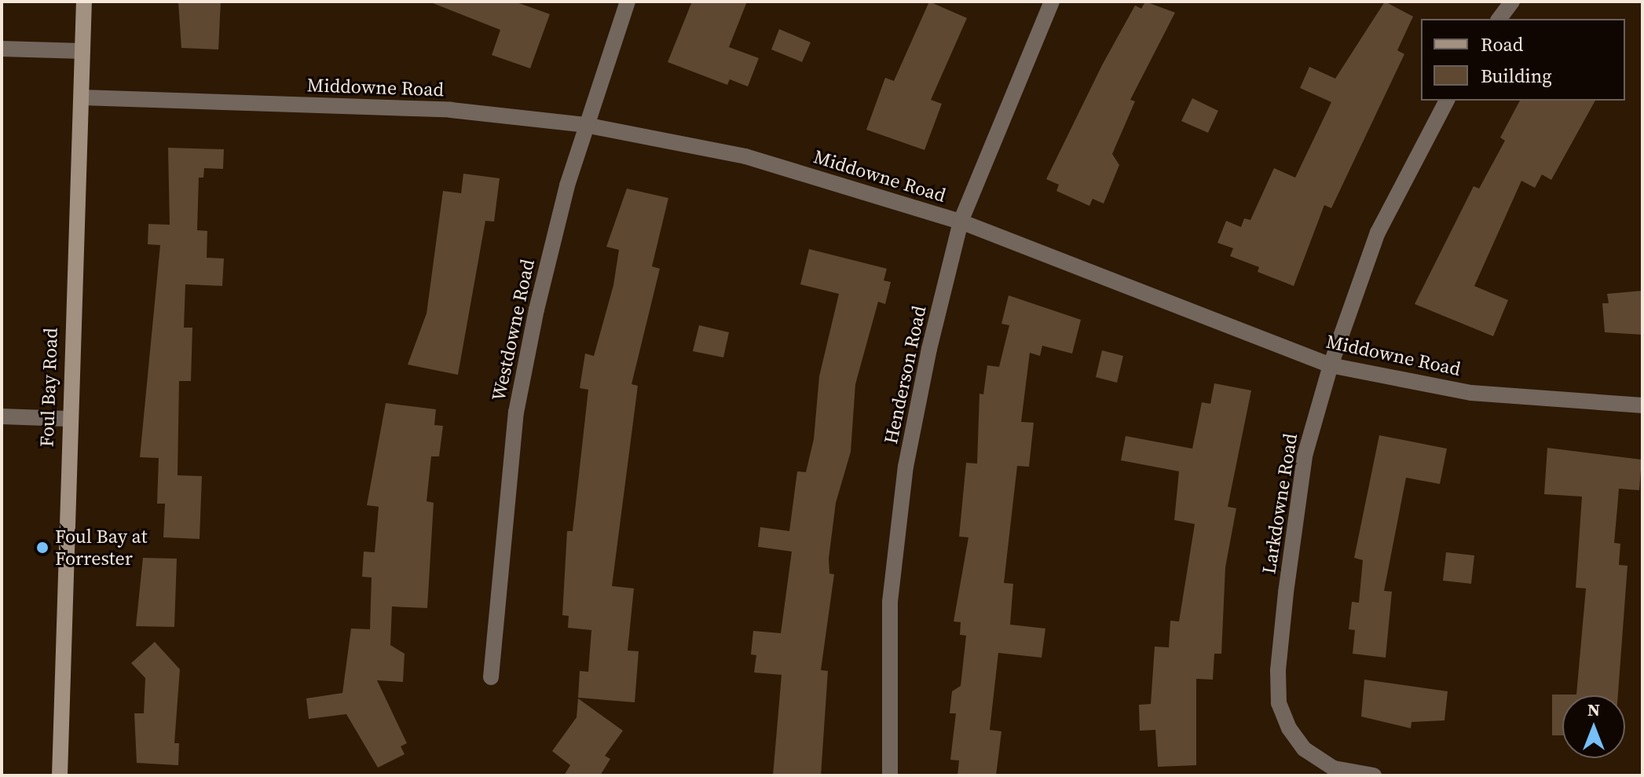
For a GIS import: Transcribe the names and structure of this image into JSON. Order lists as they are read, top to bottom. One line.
{"streets":{"main road":["Foul Bay Road"],"street":["Middowne Road","Westdowne Road","Henderson Road","Larkdowne Road"]},"crossings":[["Middowne Road","Westdowne Road"],["Middowne Road","Henderson Road"],["Middowne Road","Foul Bay Road"],["Middowne Road","Larkdowne Road"]],"places":["Foul Bay at Forrester"],"legend":["Road","Building"],"north":"top"}
